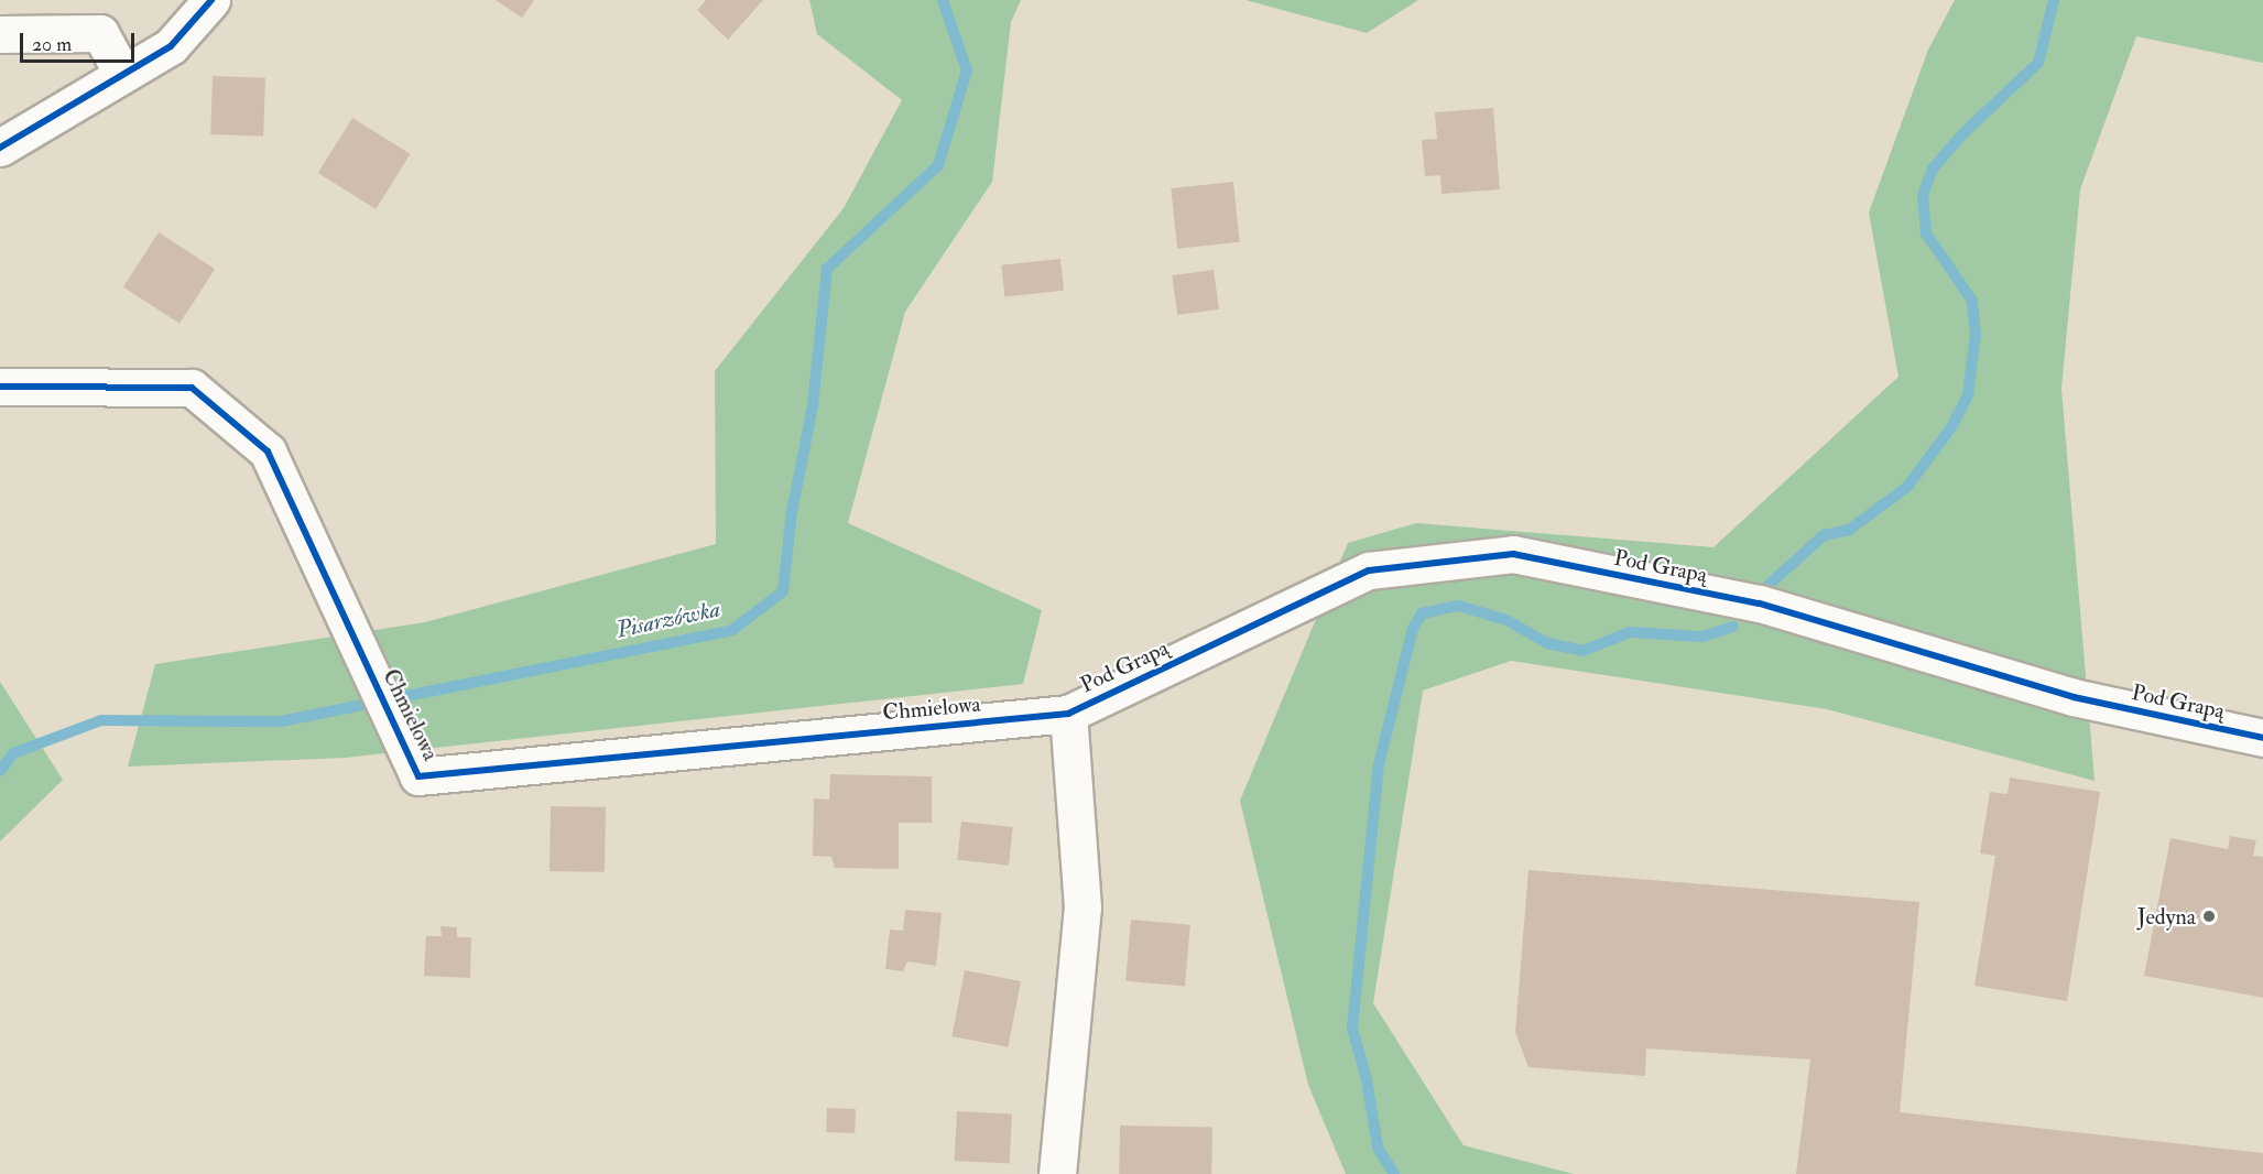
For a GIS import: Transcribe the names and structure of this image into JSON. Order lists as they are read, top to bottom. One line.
{"streets":{"street":["Pod Grapą","Chmielowa"]},"crossings":[["Pod Grapą","Chmielowa"]],"water":["Pisarzówka"],"places":["Jedyna"],"scale_bar":"20 m"}
